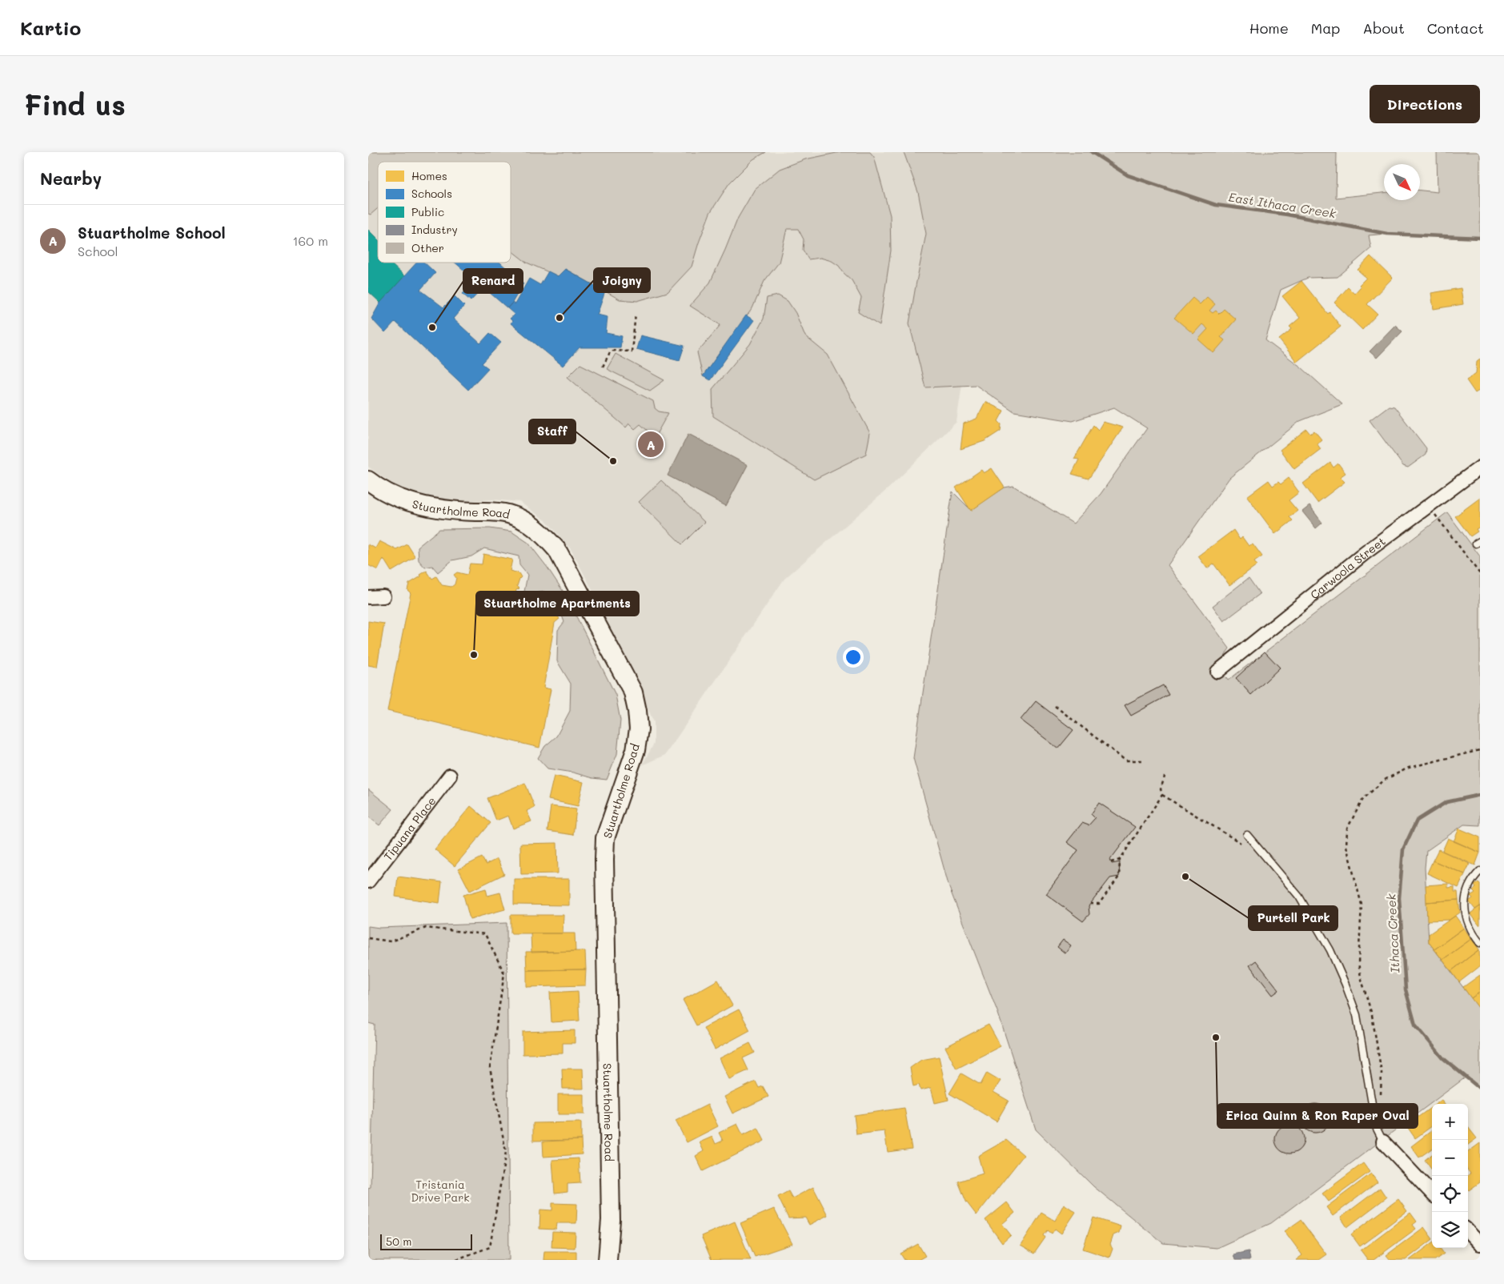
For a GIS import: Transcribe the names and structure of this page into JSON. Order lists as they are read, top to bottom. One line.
{"streets":{"main road":["Stuartholme Road"],"street":["Carwoola Street","Tipuana Place"]},"water":["East Ithaca Creek","Ithaca Creek"],"parks":["Tristania Drive Park"],"places":["Joigny","Renard","Staff","Stuartholme Apartments","Purtell Park","Erica Quinn & Ron Raper Oval"],"legend":["Homes","Schools","Public","Industry","Other"],"scale_bar":"50 m","north":"bottom right","page":{"header":"Kartio","nav":["Home","Map","About","Contact"],"buttons":"Directions","title":"Find us","heading":"Nearby","list":[{"mark":"A","name":"Stuartholme School","note":"School","value":"160 m"}],"pins":"A","map_buttons":["+","−"],"scale":"50 m"}}
